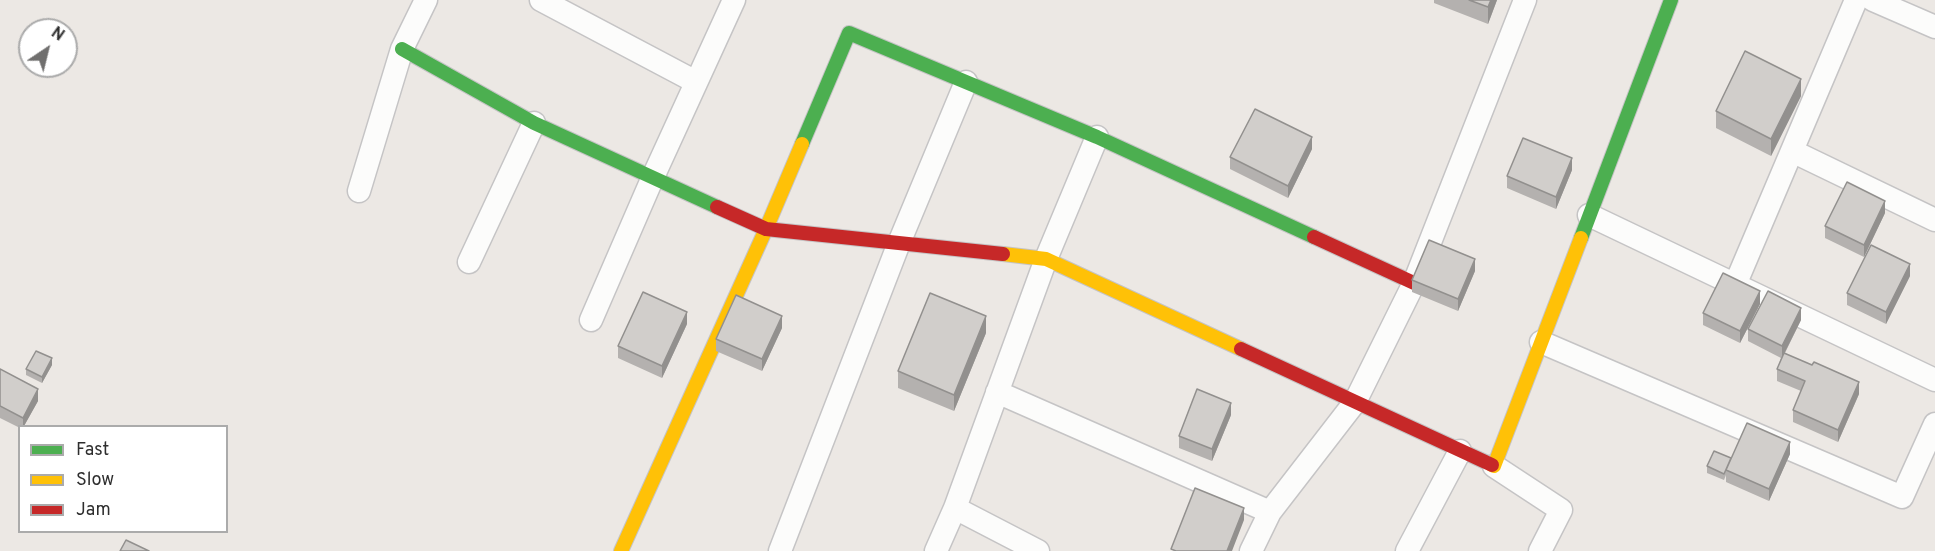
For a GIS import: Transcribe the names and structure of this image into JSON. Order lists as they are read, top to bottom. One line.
{"legend":["Fast","Slow","Jam"],"north":"top right"}
